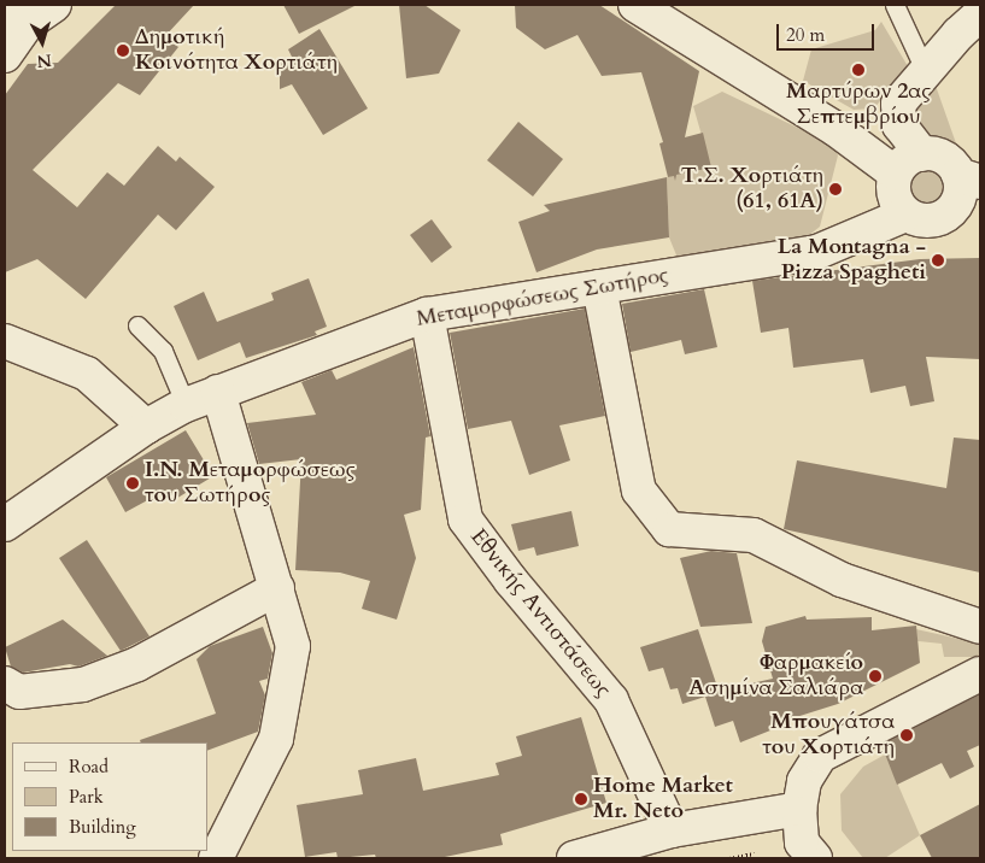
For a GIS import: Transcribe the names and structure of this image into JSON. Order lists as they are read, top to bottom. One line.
{"streets":{"street":["Μεταμορφώσεως Σωτήρος","Εθνικής Αντιστάσεως"]},"crossings":[["Μεταμορφώσεως Σωτήρος","Εθνικής Αντιστάσεως"]],"places":["Δημοτική Κοινότητα Χορτιάτη","Μαρτύρων 2ας Σεπτεμβρίου","Τ.Σ. Χορτιάτη (61, 61Α)","La Montagna - Pizza Spagheti","I.N. Μεταμορφώσεως του Σωτήρος","Φαρμακείο Ασημίνα Σαλιάρα","Μπουγάτσα του Χορτιάτη","Home Market Mr. Neto"],"legend":["Road","Park","Building"],"scale_bar":"20 m","north":"bottom"}
